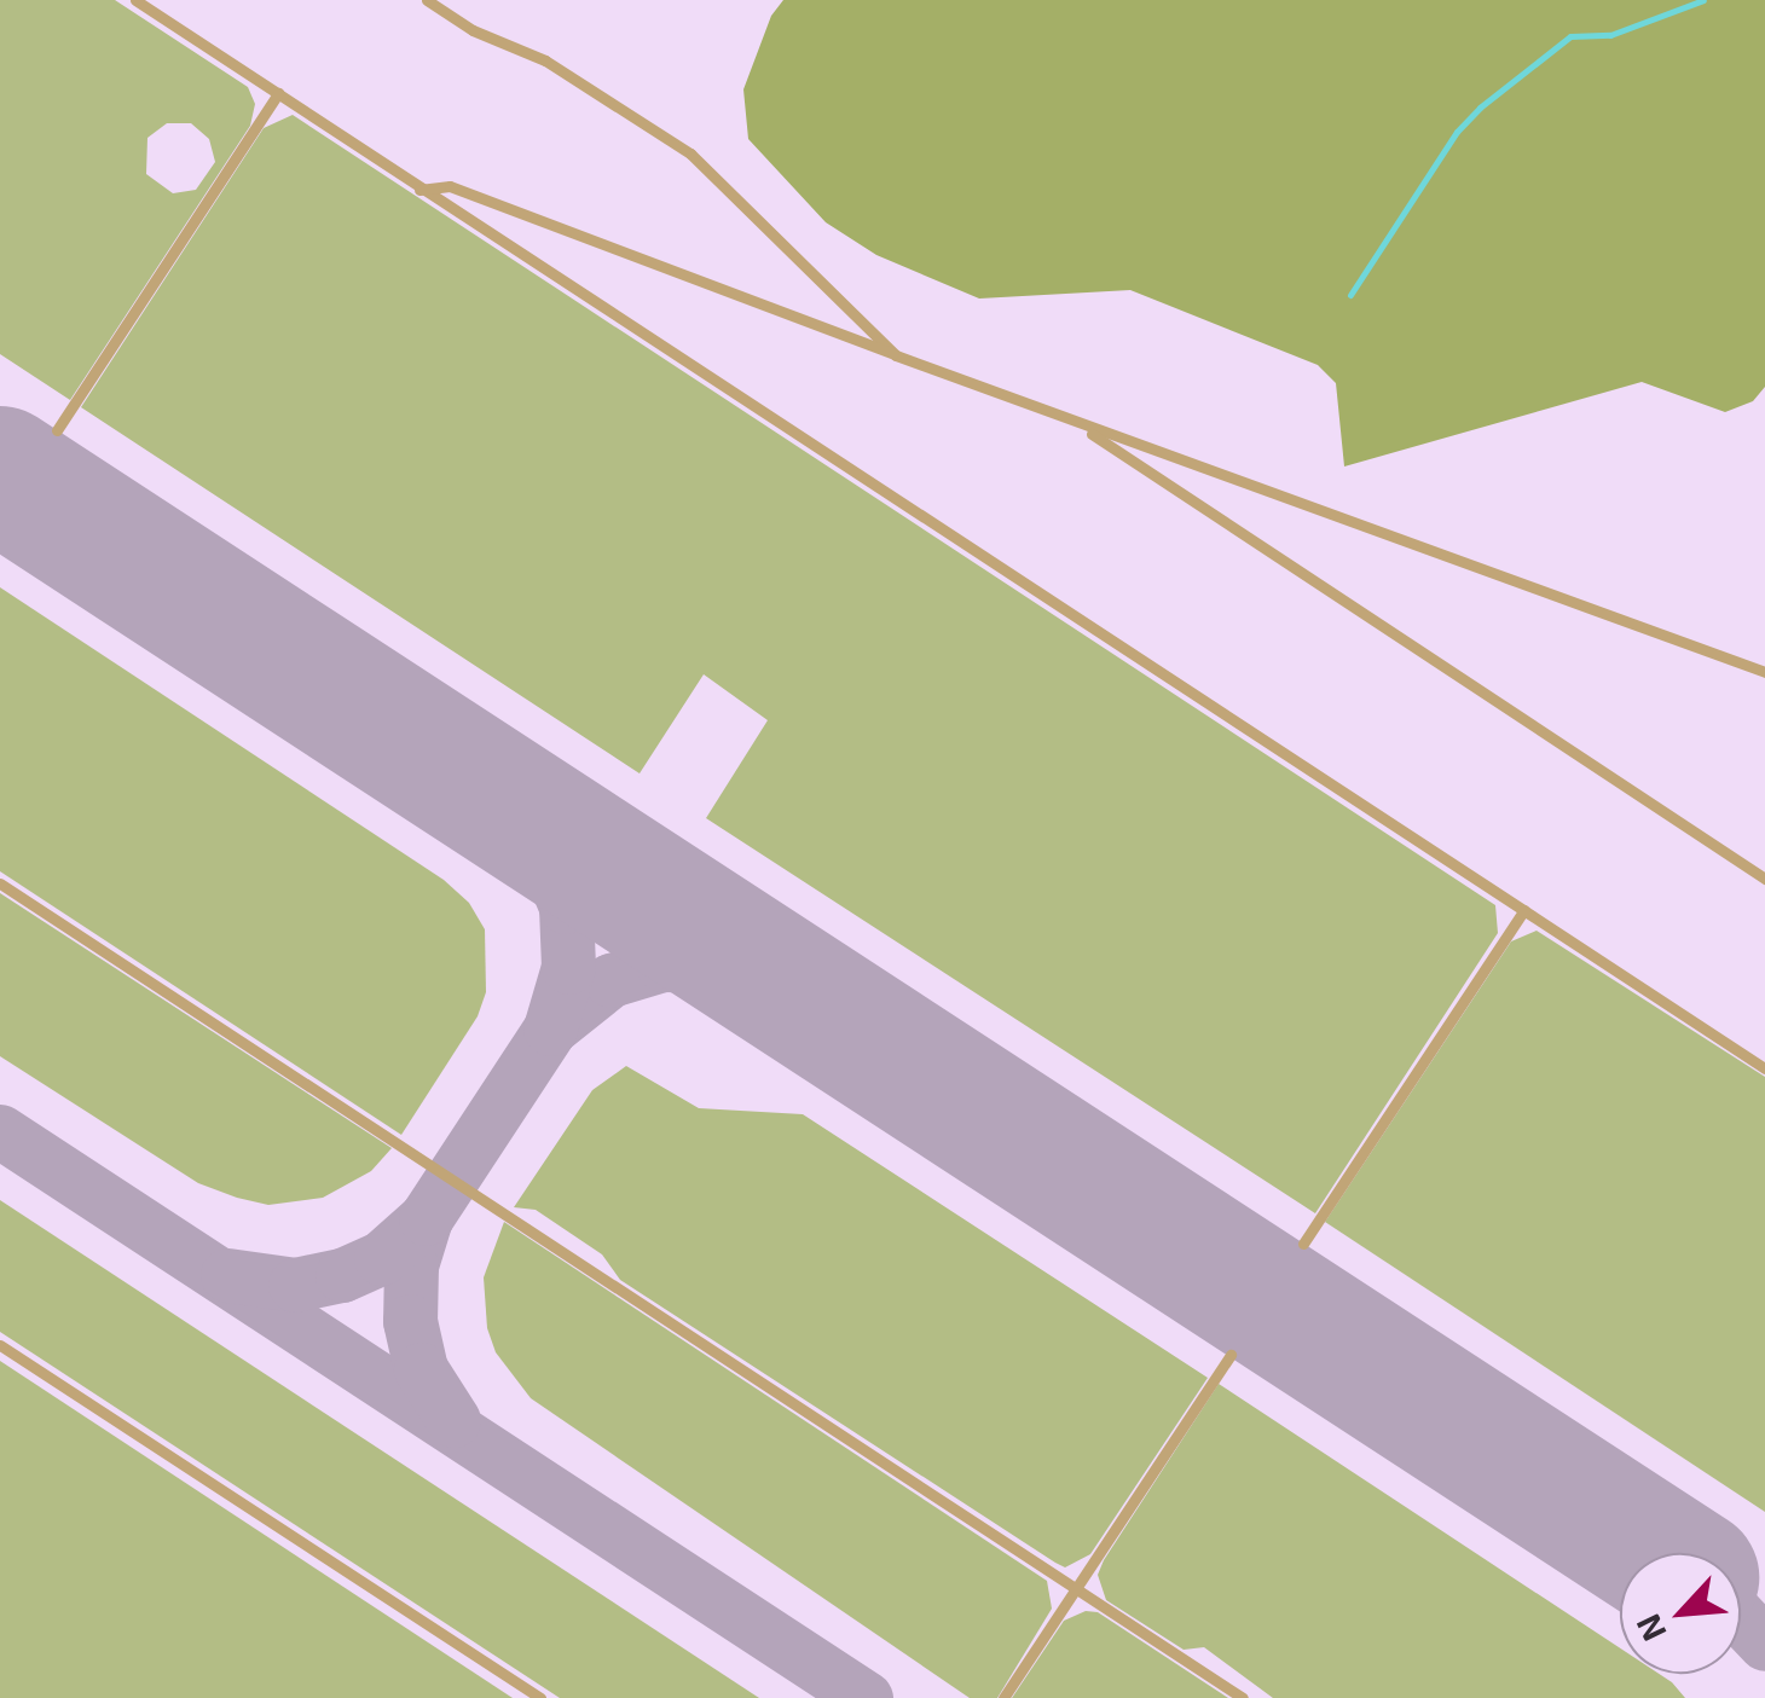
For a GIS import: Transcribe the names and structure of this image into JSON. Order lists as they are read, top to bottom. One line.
{"north":"bottom left"}
